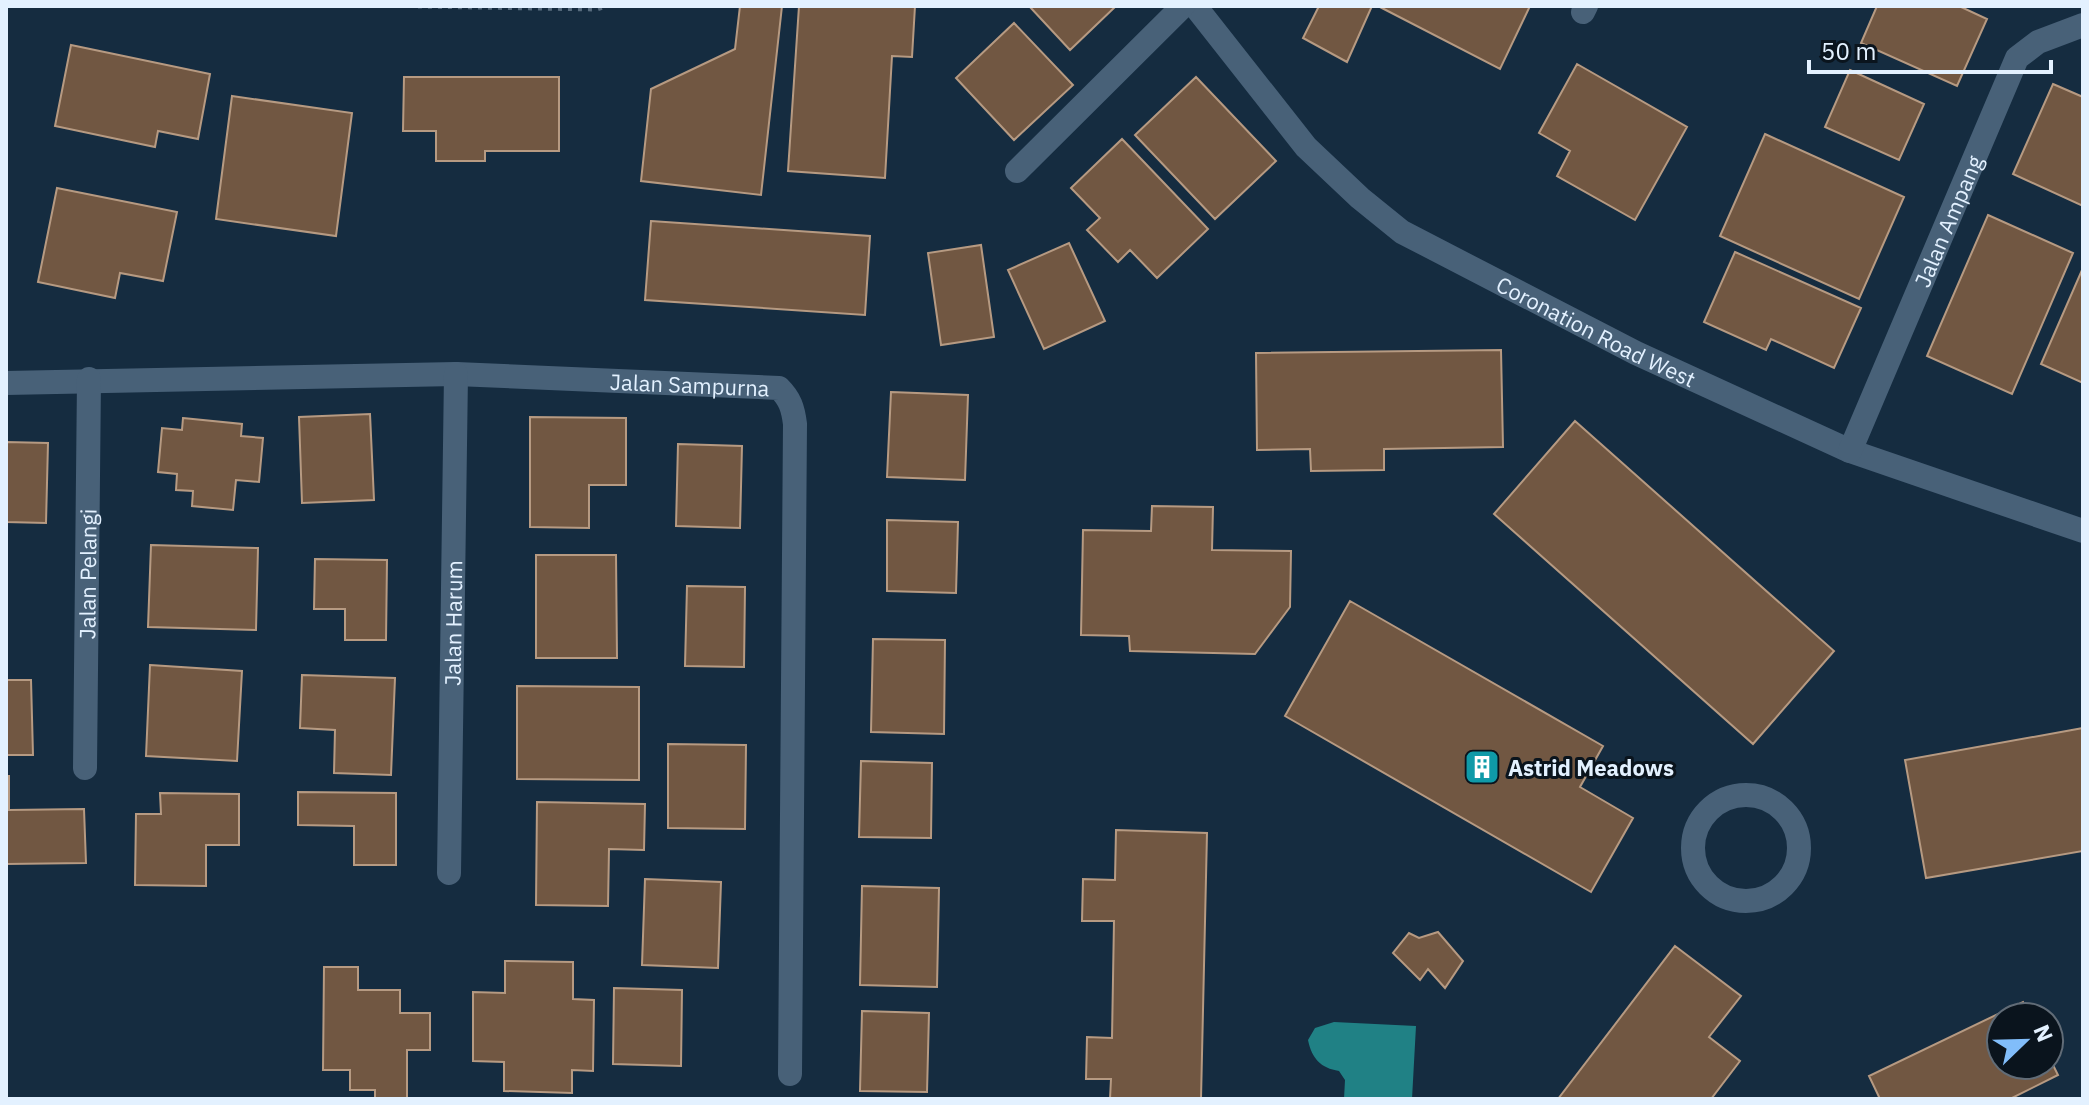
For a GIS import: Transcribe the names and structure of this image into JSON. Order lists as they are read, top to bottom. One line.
{"streets":{"street":["Jalan Ampang","Coronation Road West","Jalan Sampurna","Jalan Pelangi","Jalan Harum"]},"crossings":[["Jalan Ampang","Coronation Road West"],["Jalan Sampurna","Jalan Pelangi"],["Jalan Sampurna","Jalan Harum"]],"places":{"building":["Astrid Meadows"]},"scale_bar":"50 m","north":"top right"}
